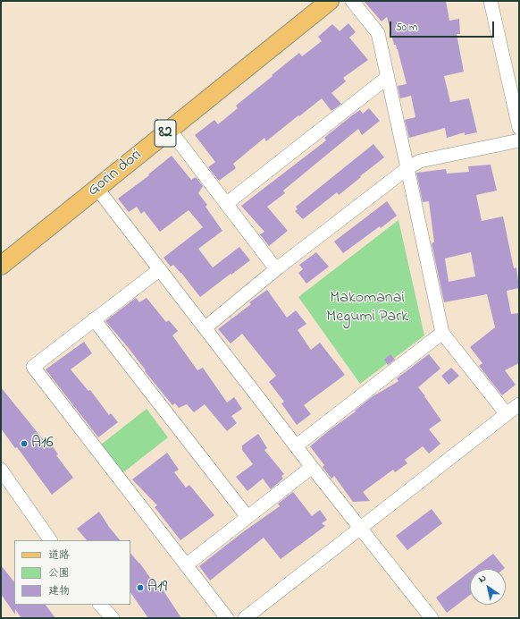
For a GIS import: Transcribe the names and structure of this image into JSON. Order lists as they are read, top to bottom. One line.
{"streets":{"main road":["82","Gorin dori"]},"parks":["Makomanai Megumi Park"],"places":["A16","A19"],"legend":["道路","公園","建物"],"scale_bar":"50 m","north":"top left"}
